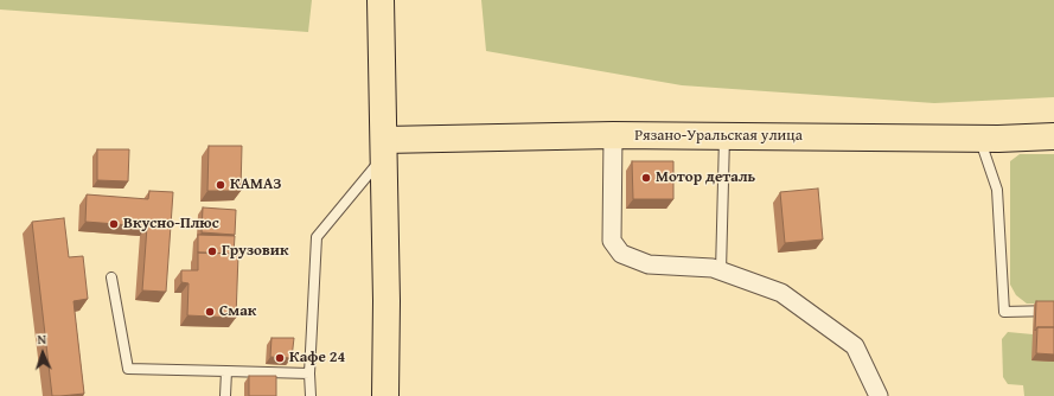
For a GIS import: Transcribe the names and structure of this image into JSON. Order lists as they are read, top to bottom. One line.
{"streets":{"main road":["Рязано-Уральская улица"]},"places":["Мотор деталь","КАМАЗ","Вкусно-Плюс","Грузовик","Смак","Кафе 24"],"north":"top"}
